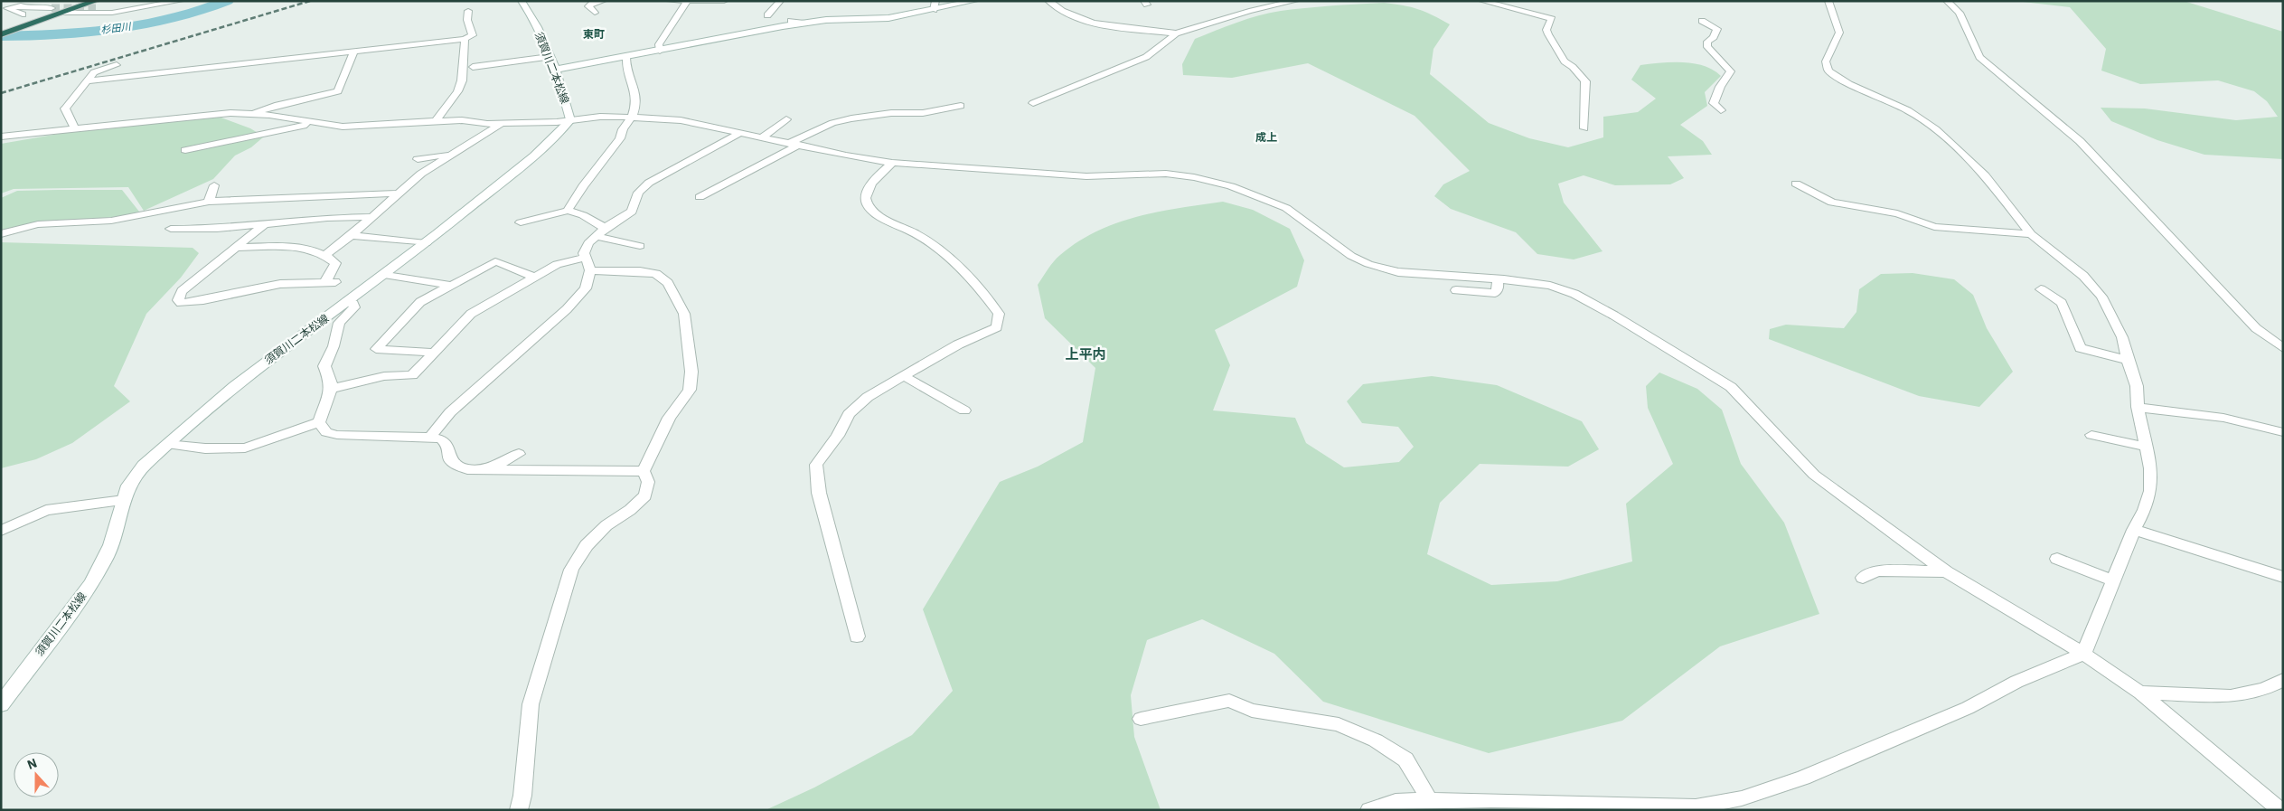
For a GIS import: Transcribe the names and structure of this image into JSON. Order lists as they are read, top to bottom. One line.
{"streets":{"main road":["須賀川二本松線"]},"districts":["東町","成上","上平内"],"water":["杉田川"],"north":"top"}
